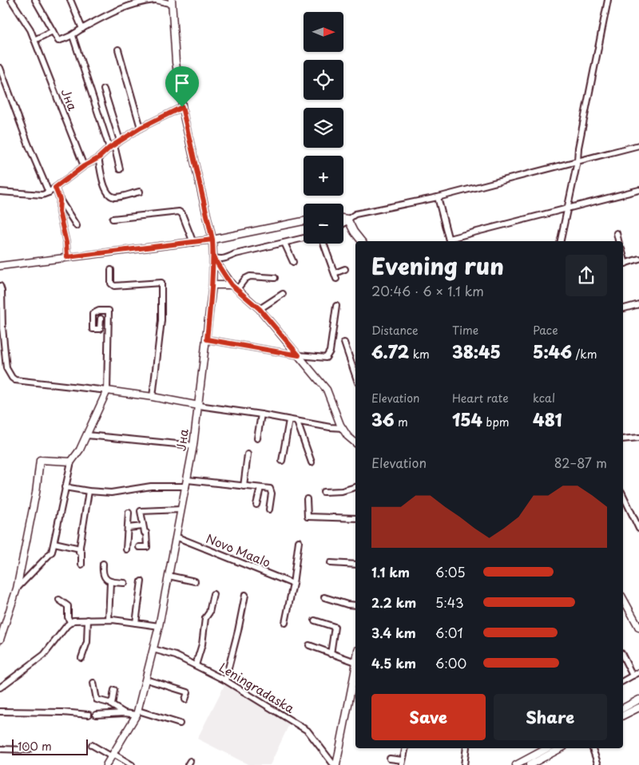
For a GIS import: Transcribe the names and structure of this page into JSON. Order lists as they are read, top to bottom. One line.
{"streets":{"street":["Јна","Novo Maalo","Leningradaska"]},"crossings":[["Јна","Novo Maalo"],["Јна","Leningradaska"]],"scale_bar":"100 m","north":"right","page":{"map_buttons":["+","−"],"heading":["Evening run","20:46 · 6 × 1.1 km"],"stats":[["Distance","6.72 km"],["Time","38:45"],["Pace","5:46 /km"],["Elevation","36 m"],["Heart rate","154 bpm"],["kcal","481"]],"chart":["Elevation","82–87 m"],"list":[{"name":"1.1 km","note":"6:05"},{"name":"2.2 km","note":"5:43"},{"name":"3.4 km","note":"6:01"},{"name":"4.5 km","note":"6:00"}],"buttons":["Save","Share"],"scale":"100 m"}}
